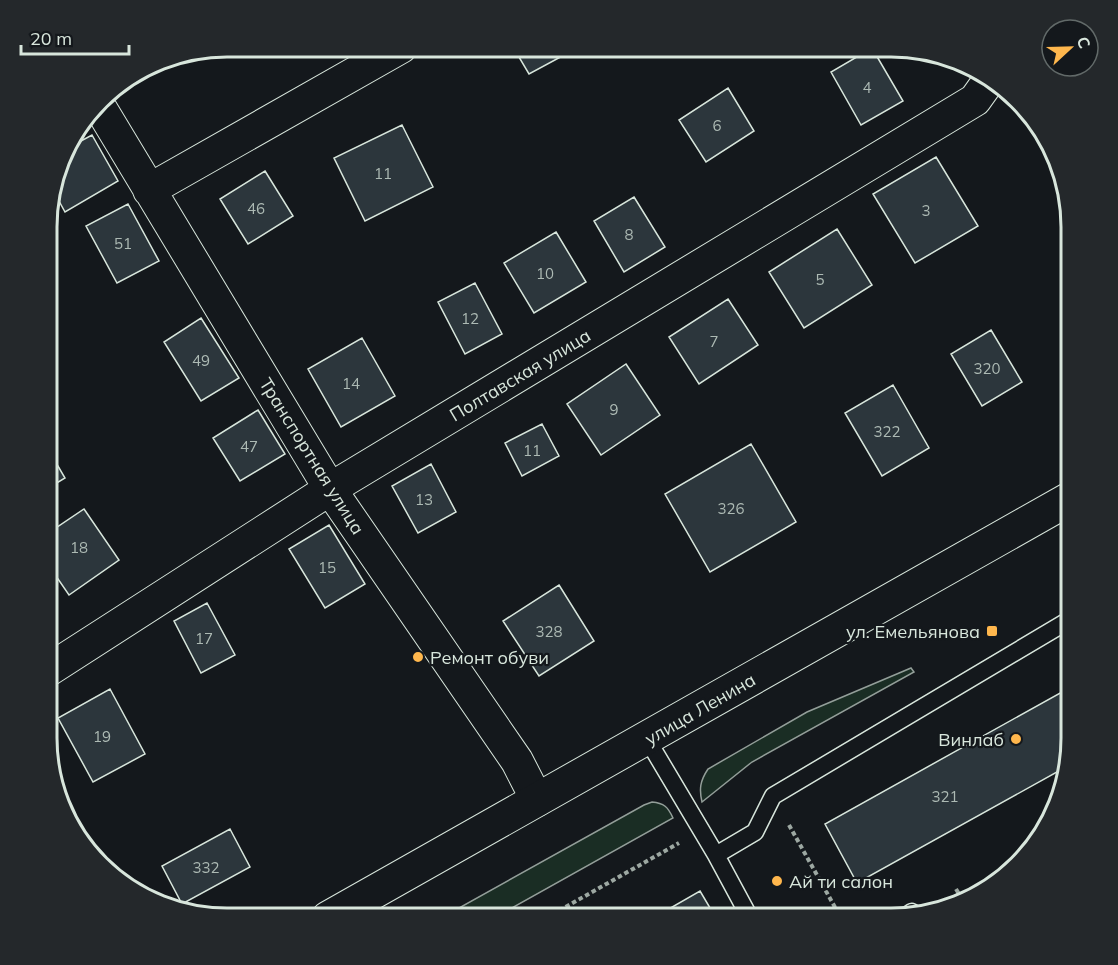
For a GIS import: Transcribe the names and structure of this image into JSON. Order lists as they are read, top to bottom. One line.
{"streets":{"main road":["улица Ленина"],"street":["Полтавская улица","Транспортная улица"]},"crossings":[["Полтавская улица","Транспортная улица"],["Транспортная улица","улица Ленина"]],"places":{"transit":["ул. Емельянова"],"other":["Ремонт обуви","Винлаб","Ай ти салон"]},"house_numbers":["4","6","11","46","3","8","51","10","5","12","7","49","320","14","9","322","47","11","13","326","18","15","328","17","19","321","332"],"scale_bar":"20 m","north":"right"}
